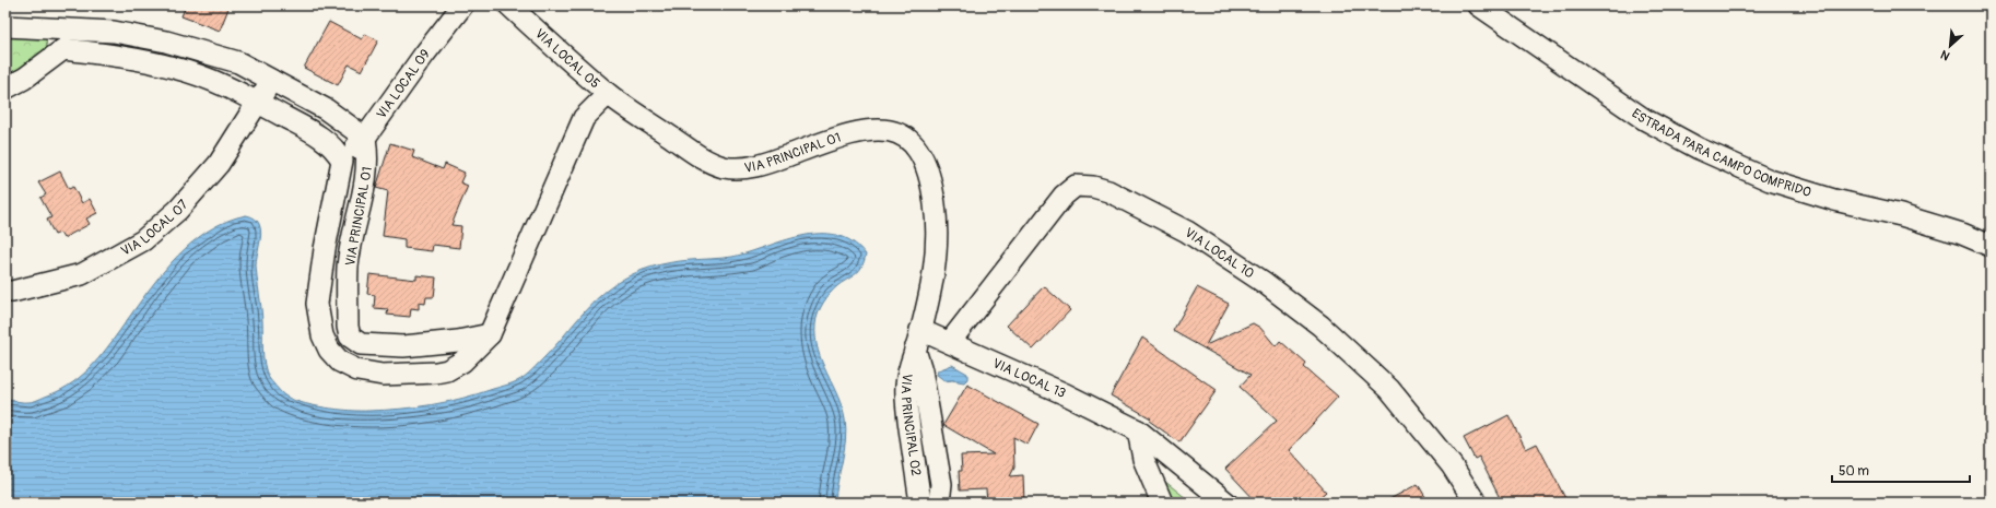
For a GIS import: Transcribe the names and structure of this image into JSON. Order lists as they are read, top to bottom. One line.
{"streets":{"street":["VIA LOCAL 05","VIA LOCAL 09","VIA PRINCIPAL 01","ESTRADA PARA CAMPO COMPRIDO","VIA LOCAL 07","VIA LOCAL 10","VIA LOCAL 13","VIA PRINCIPAL 02"]},"crossings":[["VIA LOCAL 05","VIA PRINCIPAL 01"],["VIA LOCAL 09","VIA PRINCIPAL 01"],["VIA PRINCIPAL 01","VIA LOCAL 07"],["VIA PRINCIPAL 01","VIA LOCAL 13"],["VIA PRINCIPAL 01","VIA PRINCIPAL 02"],["VIA LOCAL 10","VIA LOCAL 13"],["VIA LOCAL 13","VIA PRINCIPAL 02"]],"scale_bar":"50 m","north":"bottom left"}
